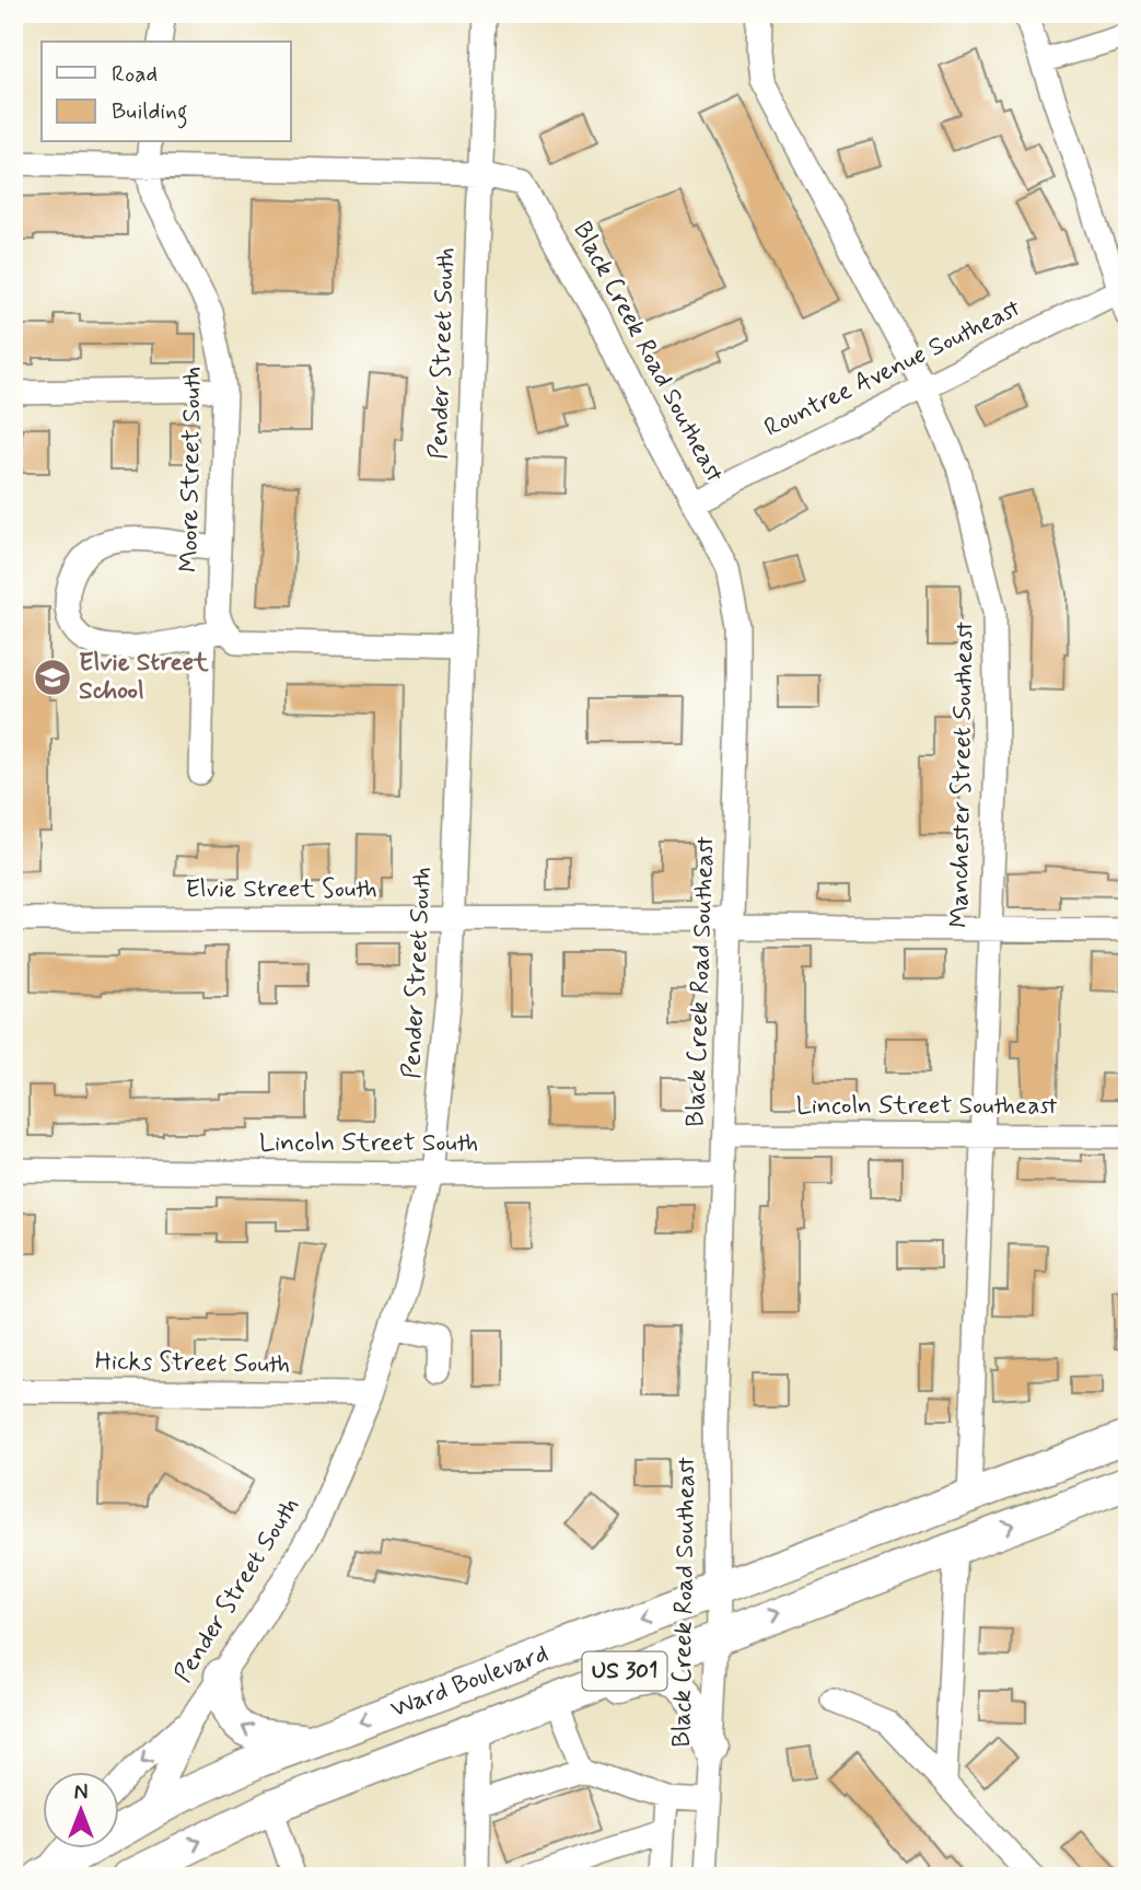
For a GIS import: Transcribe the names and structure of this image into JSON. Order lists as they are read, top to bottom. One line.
{"streets":{"highway":["US 301","Ward Boulevard"],"street":["Black Creek Road Southeast","Pender Street South","Rountree Avenue Southeast","Moore Street South","Manchester Street Southeast","Elvie Street South","Lincoln Street Southeast","Lincoln Street South","Hicks Street South"]},"crossings":[["Black Creek Road Southeast","Pender Street South"],["Black Creek Road Southeast","Rountree Avenue Southeast"],["Black Creek Road Southeast","Moore Street South"],["Black Creek Road Southeast","Elvie Street South"],["Black Creek Road Southeast","Lincoln Street Southeast"],["Black Creek Road Southeast","Lincoln Street South"],["Black Creek Road Southeast","Ward Boulevard"],["Pender Street South","Elvie Street South"],["Pender Street South","Lincoln Street South"],["Pender Street South","Hicks Street South"],["Pender Street South","Ward Boulevard"],["Rountree Avenue Southeast","Manchester Street Southeast"],["Manchester Street Southeast","Elvie Street South"],["Manchester Street Southeast","Lincoln Street Southeast"],["Manchester Street Southeast","Ward Boulevard"]],"places":{"school or university":["Elvie Street School"]},"legend":["Road","Building"],"north":"top"}
